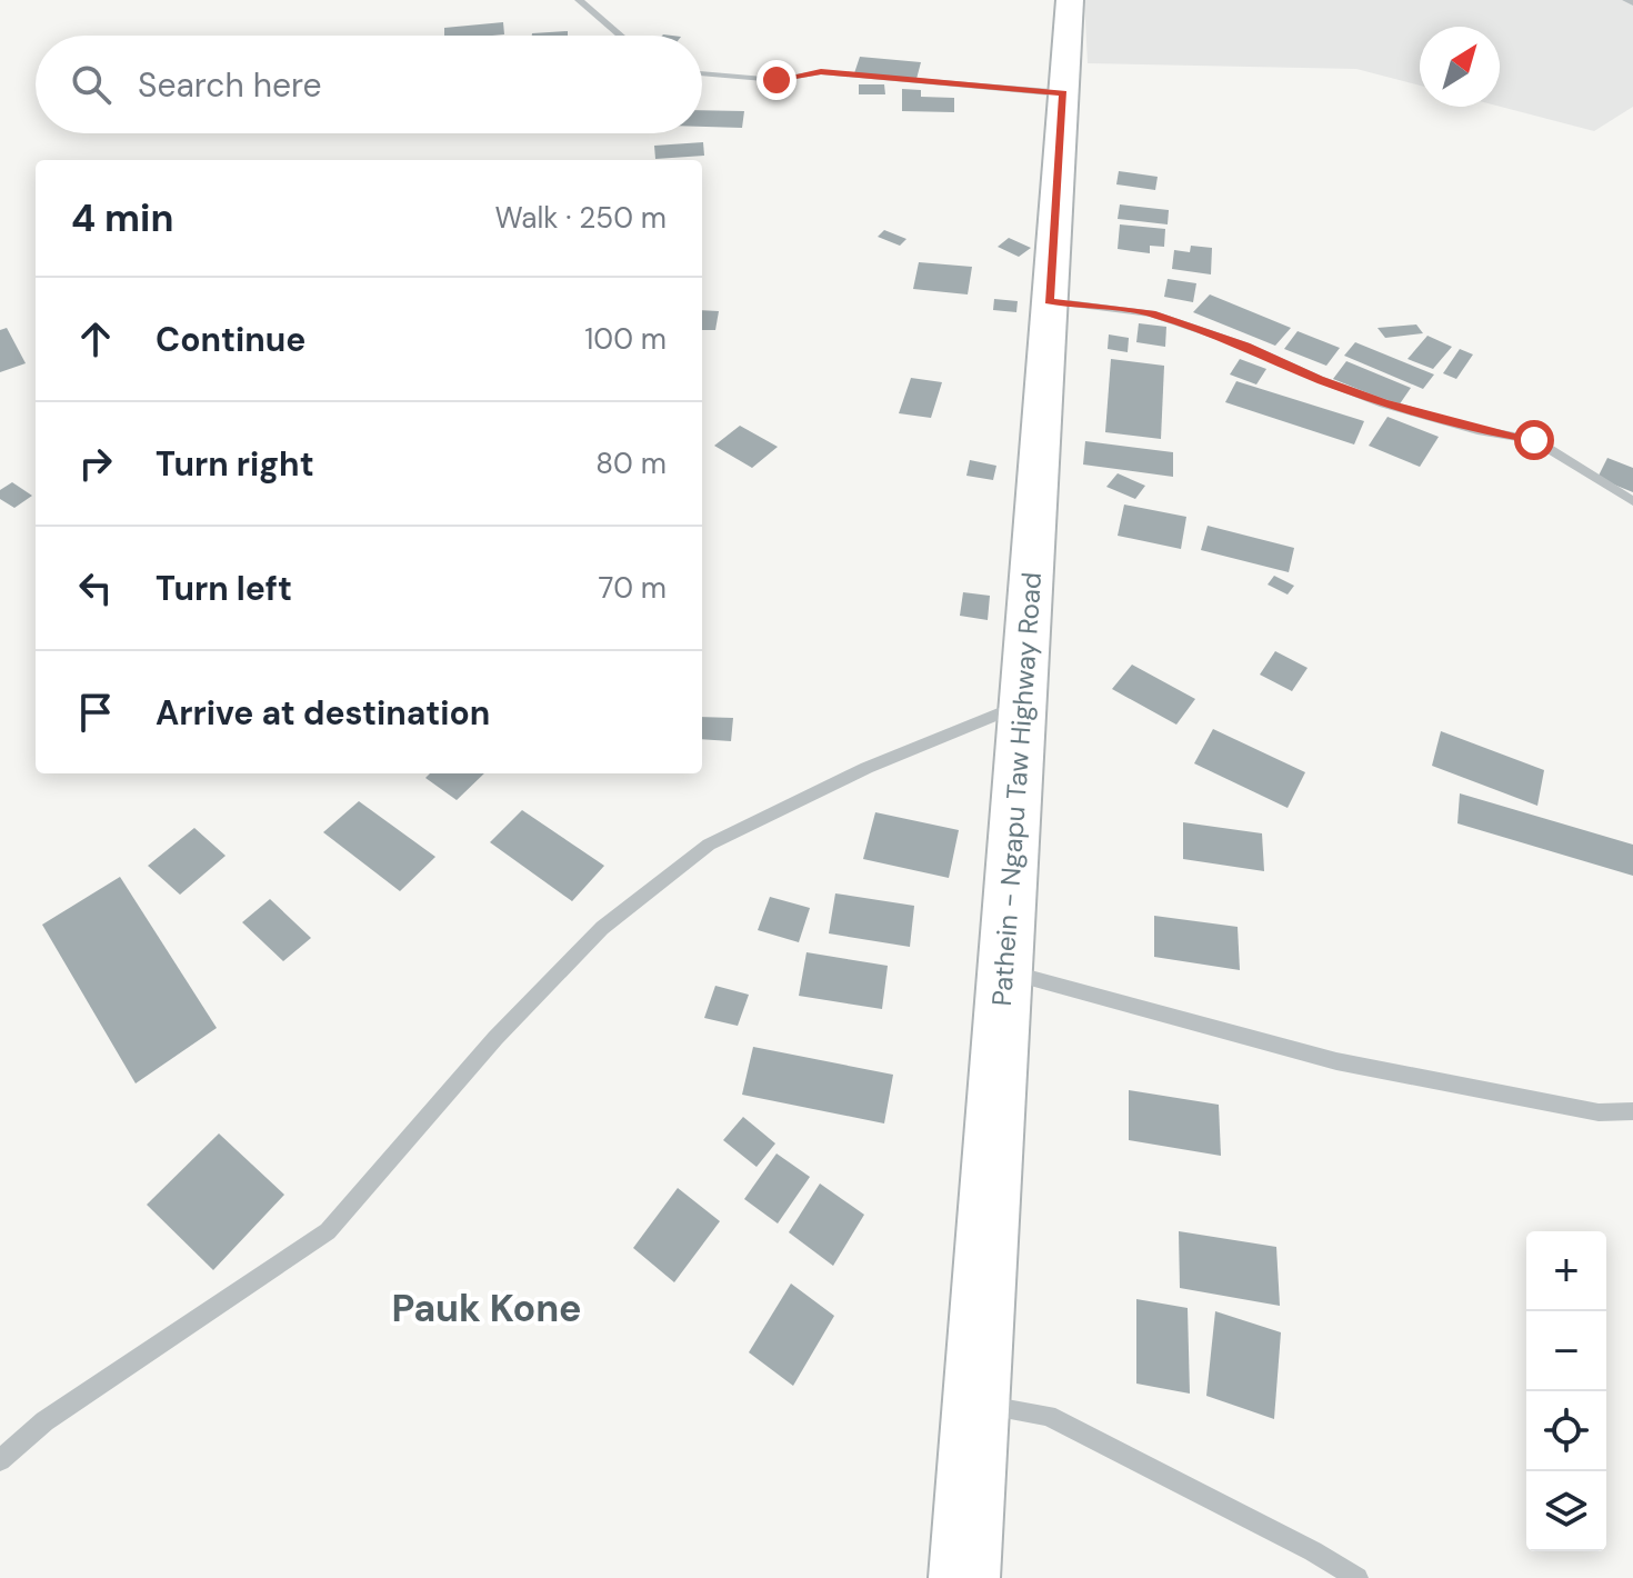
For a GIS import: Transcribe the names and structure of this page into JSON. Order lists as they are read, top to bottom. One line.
{"streets":{"main road":["Pathein - Ngapu Taw Highway Road"]},"districts":["Pauk Kone"],"north":"top right","page":{"search":"Search here","heading":["4 min","Walk · 250 m"],"list":[["Continue","100 m"],["Turn right","80 m"],["Turn left","70 m"],"Arrive at destination"],"map_buttons":["+","−"]}}
